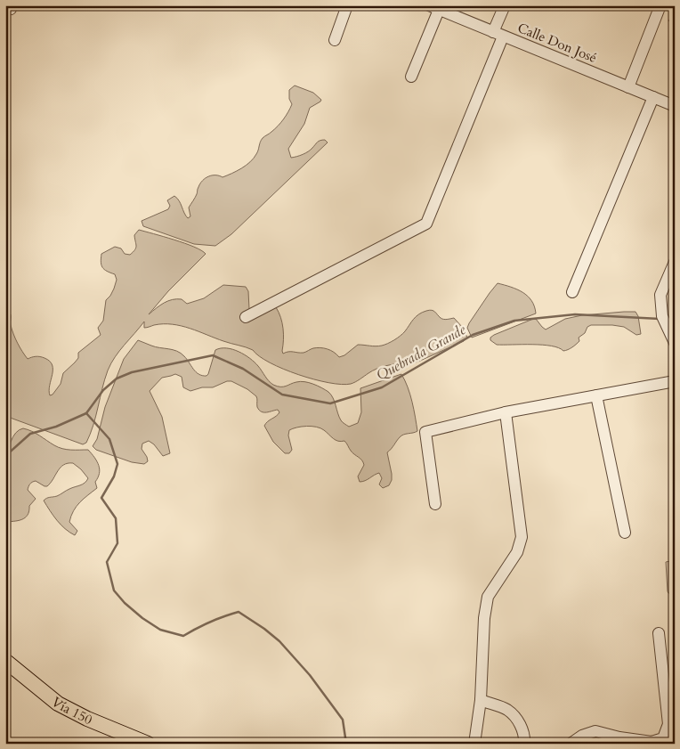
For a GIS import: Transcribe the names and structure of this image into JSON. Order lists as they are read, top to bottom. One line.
{"streets":{"main road":["Vía 150"],"street":["Calle Don José"]},"water":["Quebrada Grande"]}
